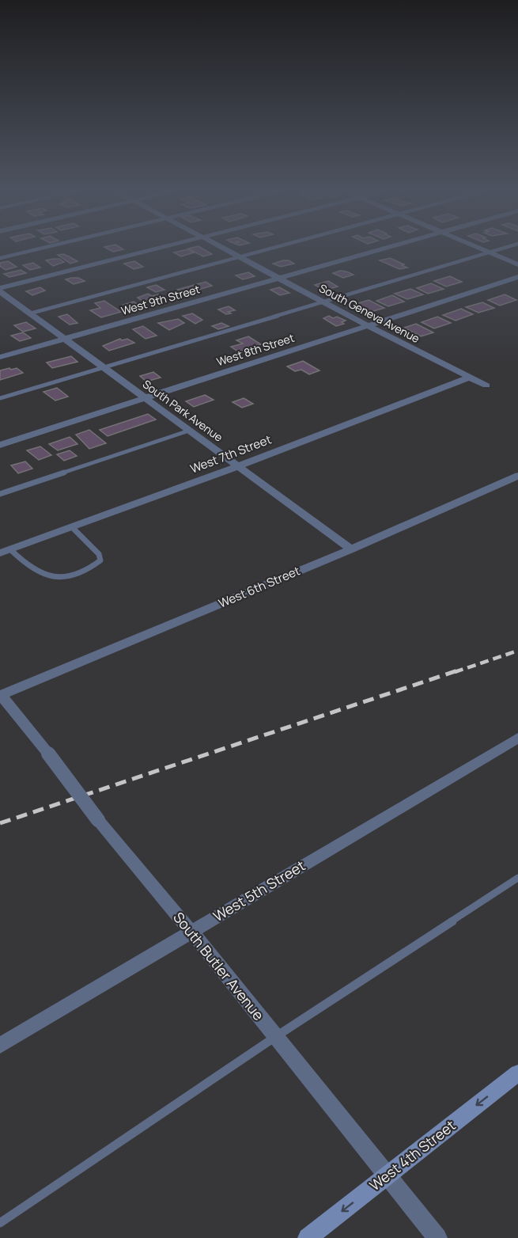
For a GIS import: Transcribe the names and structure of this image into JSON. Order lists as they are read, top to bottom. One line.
{"streets":{"main road":["West 4th Street"],"street":["West 9th Street","South Geneva Avenue","West 8th Street","South Park Avenue","West 7th Street","West 6th Street","West 5th Street","South Butler Avenue"]},"crossings":[["West 9th Street","South Geneva Avenue"],["West 9th Street","South Park Avenue"],["South Geneva Avenue","West 8th Street"],["South Geneva Avenue","West 7th Street"],["West 8th Street","South Park Avenue"],["South Park Avenue","West 7th Street"],["South Park Avenue","West 6th Street"],["West 6th Street","South Butler Avenue"],["West 5th Street","South Butler Avenue"],["South Butler Avenue","West 4th Street"]],"one_way":["West 4th Street"]}
